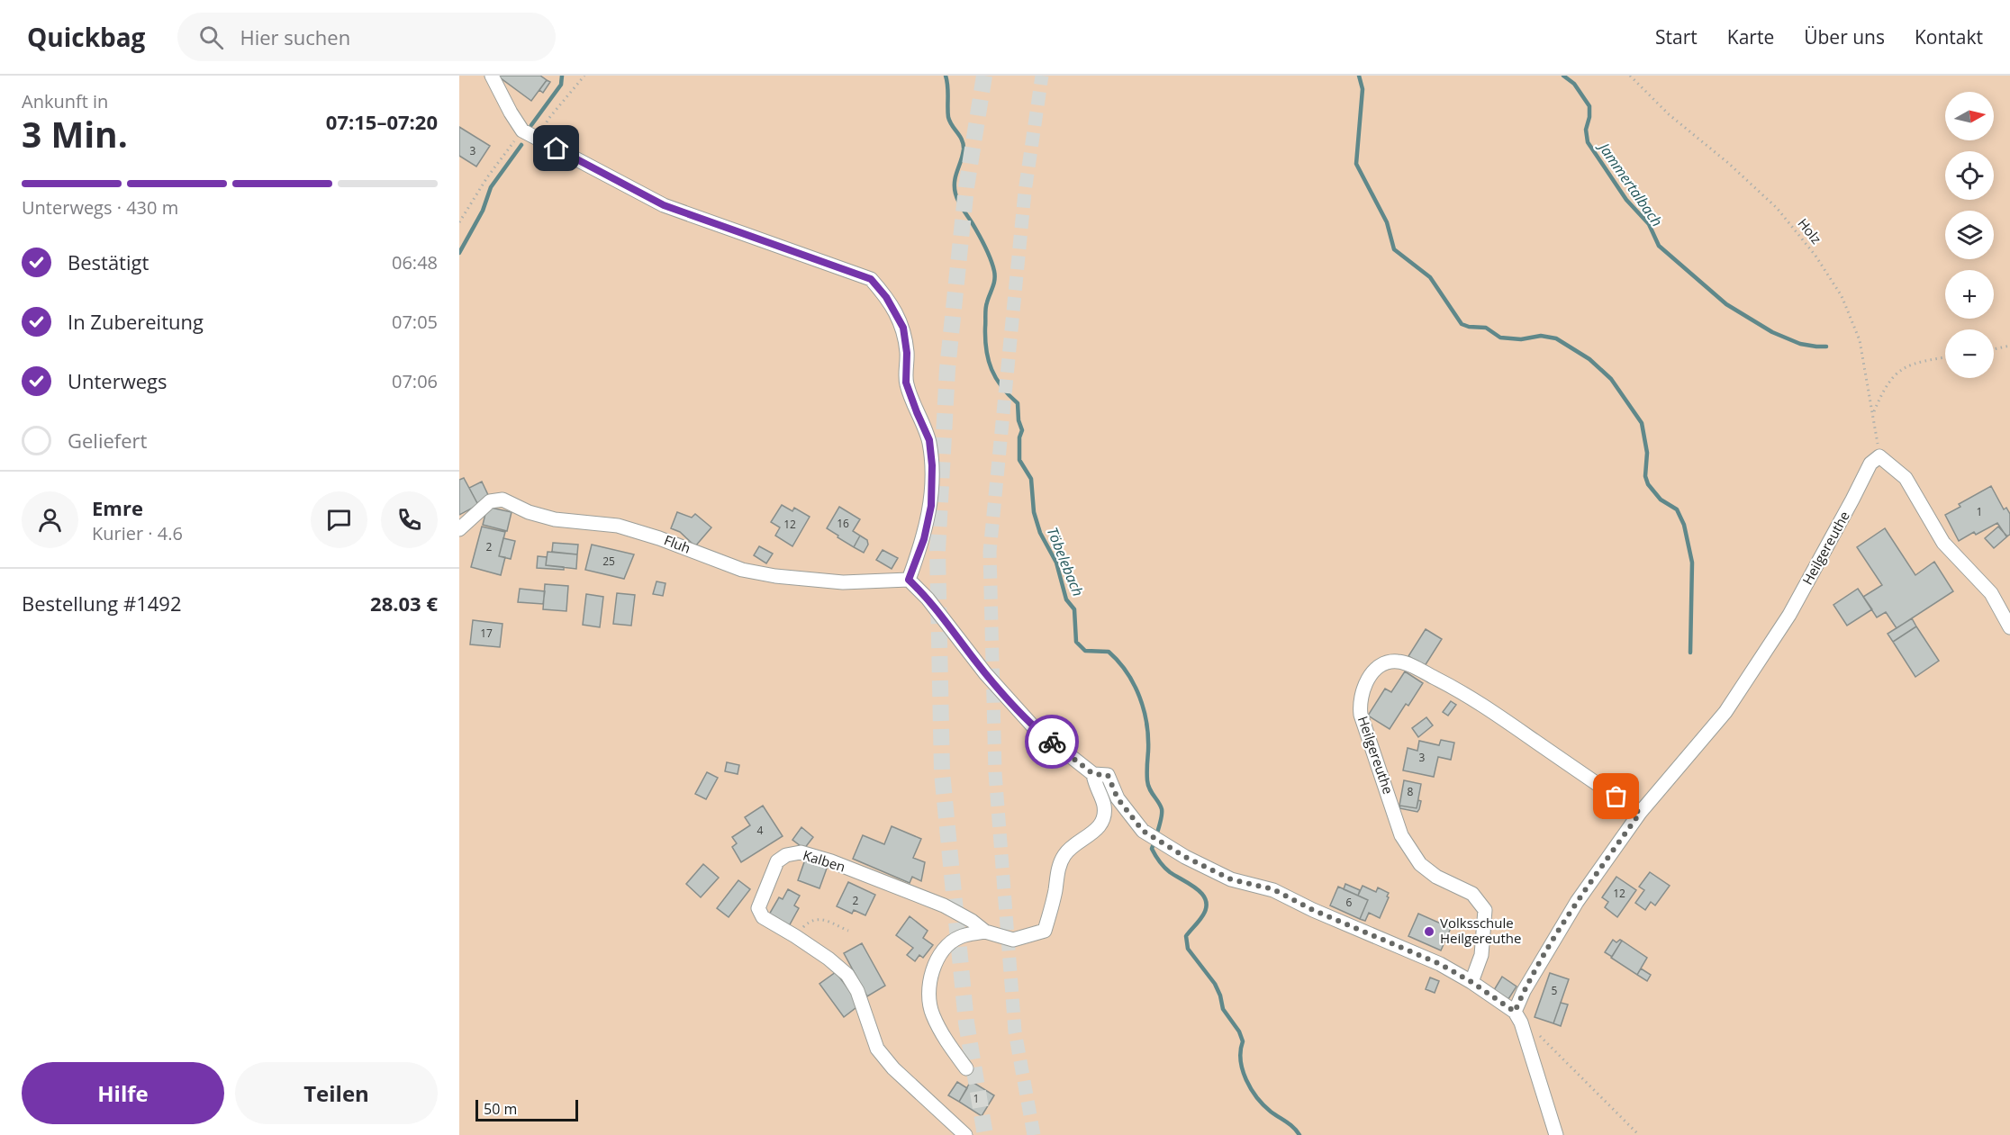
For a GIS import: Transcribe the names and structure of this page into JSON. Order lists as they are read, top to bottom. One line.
{"streets":{"street":["Fluh","Heilgereuthe","Kalben"],"path":["Holz"]},"crossings":[["Holz","Heilgereuthe"]],"water":["Jammertalbach","Töbelebach"],"places":["Volksschule Heilgereuthe"],"house_numbers":["3","1","16","12","2","25","17","3","8","4","12","2","6","5","1"],"scale_bar":"50 m","north":"right","page":{"header":"Quickbag","search":"Hier suchen","nav":["Start","Karte","Über uns","Kontakt"],"heading":["3 Min.","Ankunft in","07:15–07:20"],"panel":["Emre","Kurier · 4.6","Bestellung #1492","28.03 €"],"map_buttons":["+","−"],"bar":"Unterwegs · 430 m","list":[["Bestätigt","06:48"],["In Zubereitung","07:05"],["Unterwegs","07:06"],"Geliefert"],"buttons":["Hilfe","Teilen"],"scale":"50 m"}}
